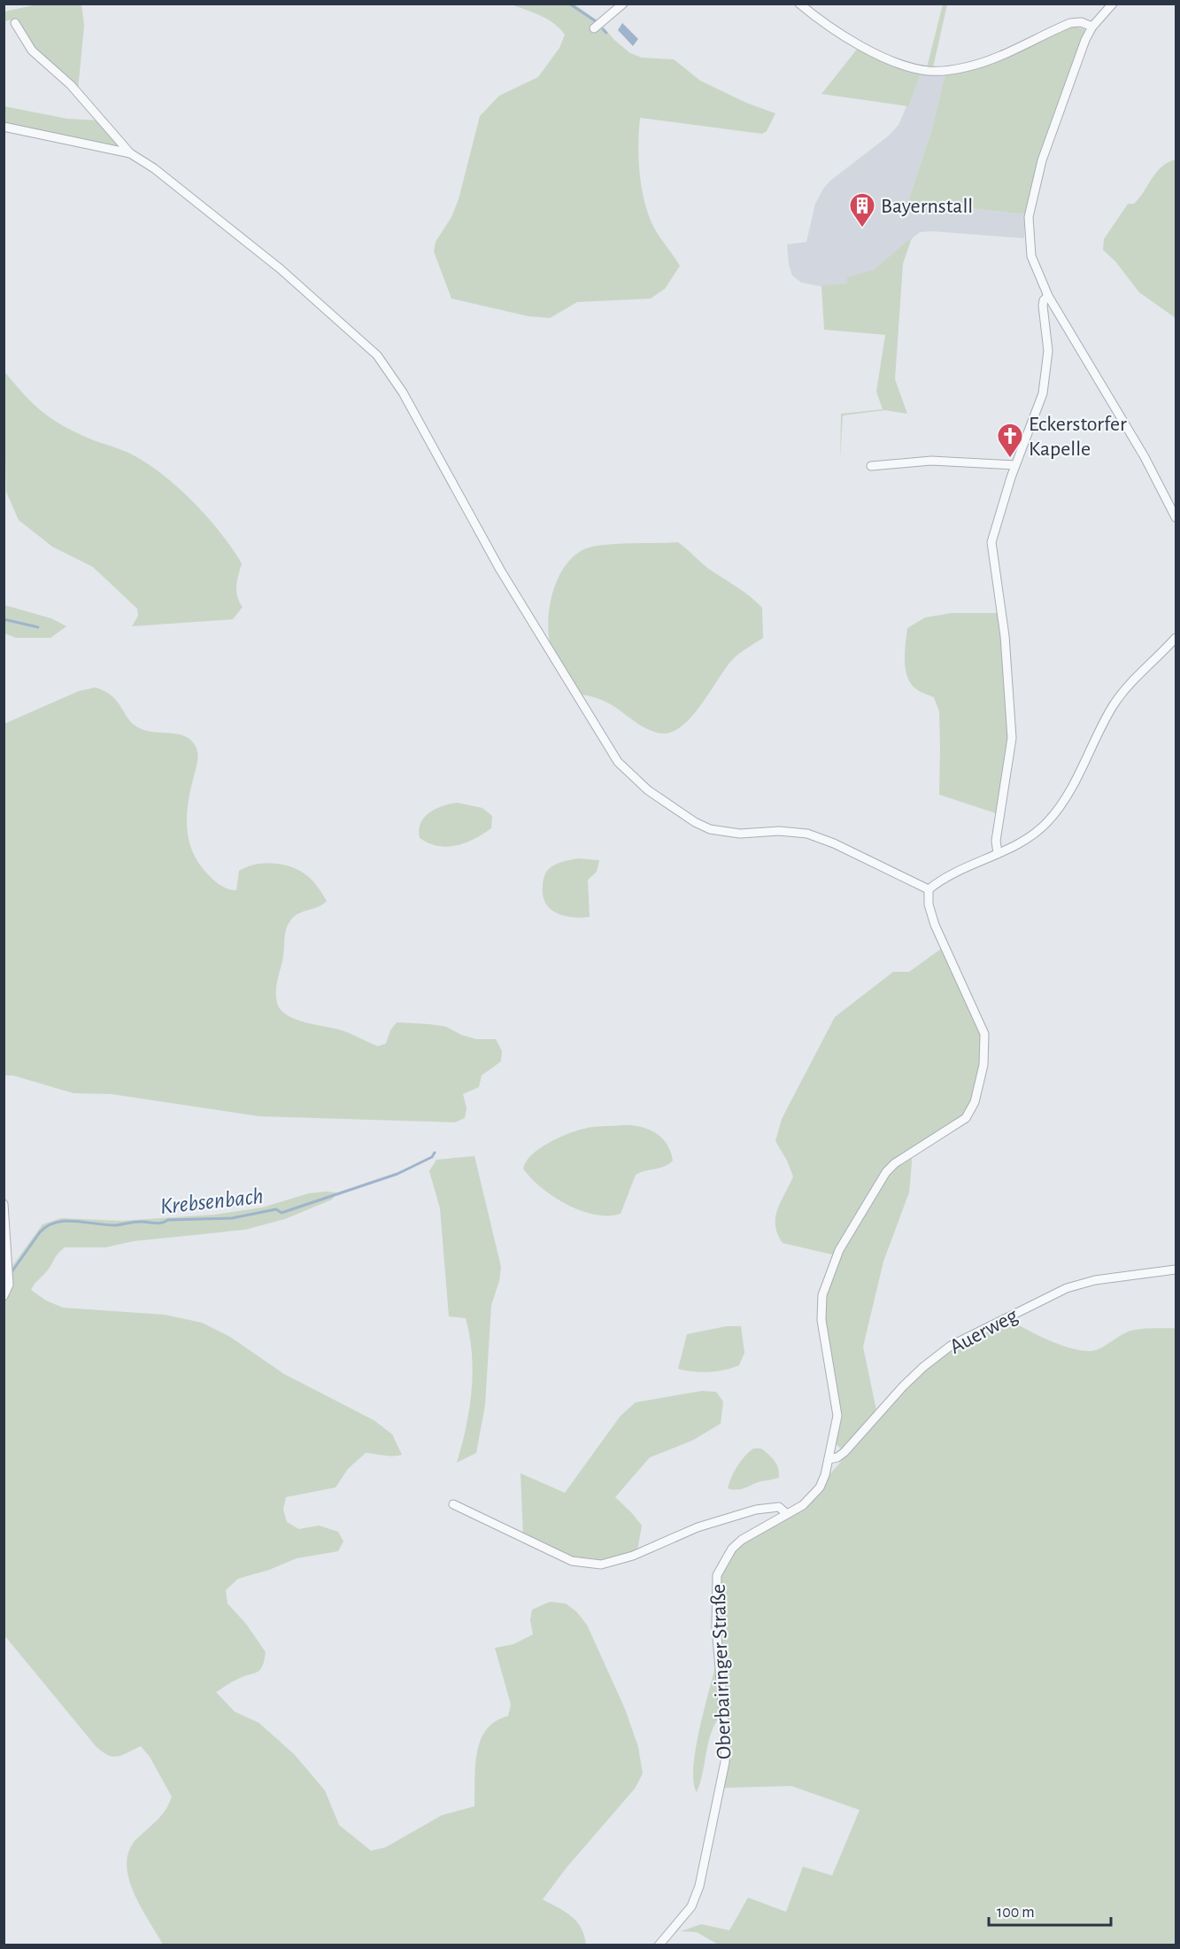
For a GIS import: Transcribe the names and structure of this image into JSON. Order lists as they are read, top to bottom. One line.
{"streets":{"street":["Auerweg","Oberbairinger Straße"]},"crossings":[["Auerweg","Oberbairinger Straße"]],"water":["Krebsenbach"],"places":{"building":["Bayernstall"],"church":["Eckerstorfer Kapelle"]},"scale_bar":"100 m"}
